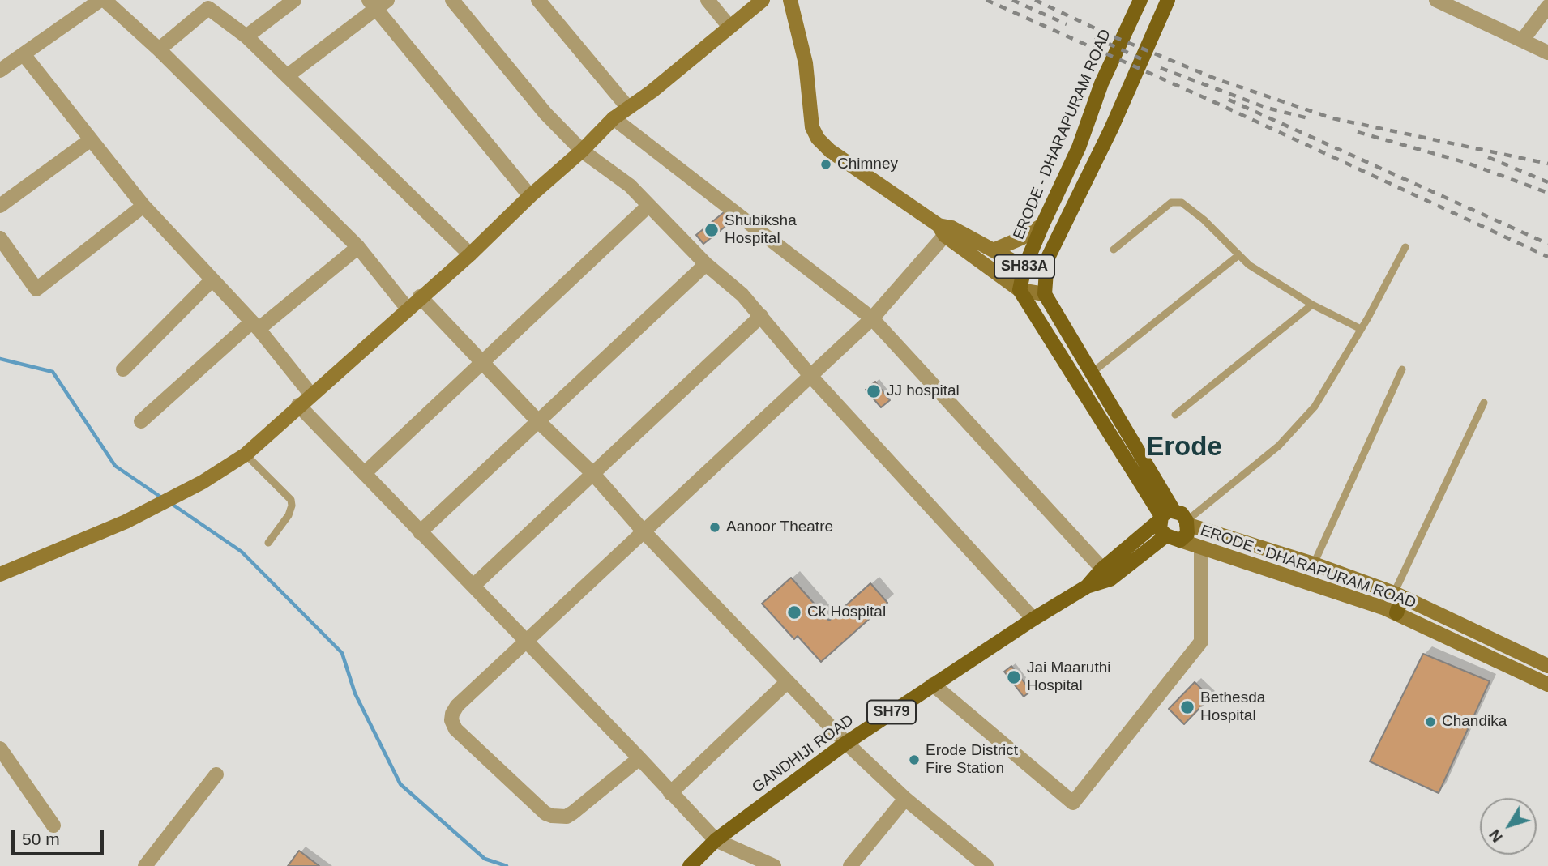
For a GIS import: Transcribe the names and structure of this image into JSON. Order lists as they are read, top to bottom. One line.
{"streets":{"main road":["ERODE - DHARAPURAM ROAD","SH83A","SH79","GANDHIJI ROAD"]},"crossings":[["ERODE - DHARAPURAM ROAD","SH83A"],["ERODE - DHARAPURAM ROAD","GANDHIJI ROAD"]],"districts":["Erode"],"places":["Chimney","Shubiksha Hospital","JJ hospital","Aanoor Theatre","Ck Hospital","Jai Maaruthi Hospital","Bethesda Hospital","Chandika","Erode District Fire Station"],"scale_bar":"50 m","north":"bottom left"}
